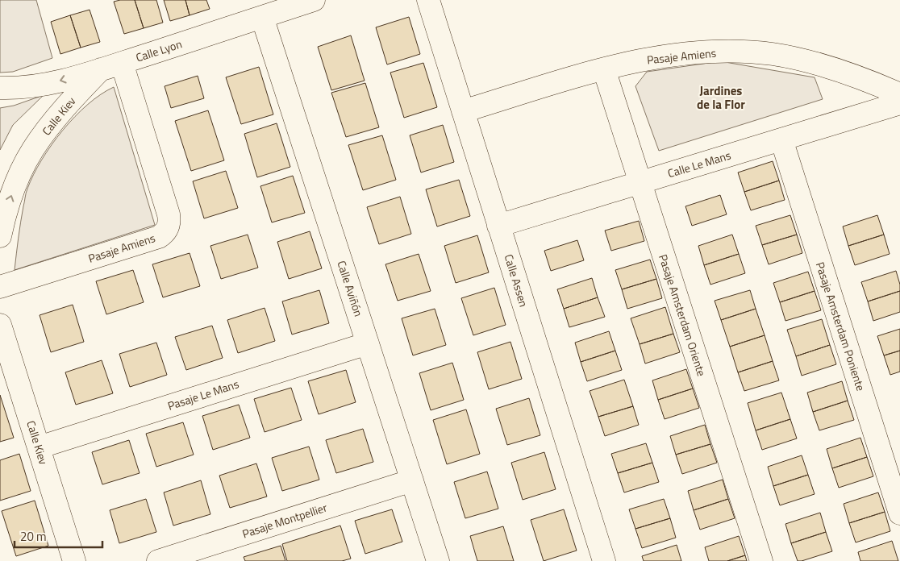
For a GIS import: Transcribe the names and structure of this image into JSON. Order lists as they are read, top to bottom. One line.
{"streets":{"street":["Calle Lyon","Pasaje Amiens","Calle Kiev","Calle Le Mans","Calle Assen","Calle Aviñón","Pasaje Amsterdam Oriente","Pasaje Amsterdam Poniente","Pasaje Le Mans","Pasaje Montpellier"]},"crossings":[["Calle Lyon","Pasaje Amiens"],["Calle Lyon","Calle Kiev"],["Calle Lyon","Calle Aviñón"],["Pasaje Amiens","Calle Assen"],["Pasaje Amiens","Pasaje Amsterdam Oriente"],["Calle Kiev","Pasaje Le Mans"],["Calle Le Mans","Calle Assen"],["Calle Le Mans","Pasaje Amsterdam Oriente"],["Calle Le Mans","Pasaje Amsterdam Poniente"],["Calle Aviñón","Pasaje Le Mans"],["Calle Aviñón","Pasaje Montpellier"]],"one_way":["Calle Kiev"],"districts":["Jardines de la Flor"],"scale_bar":"20 m"}
